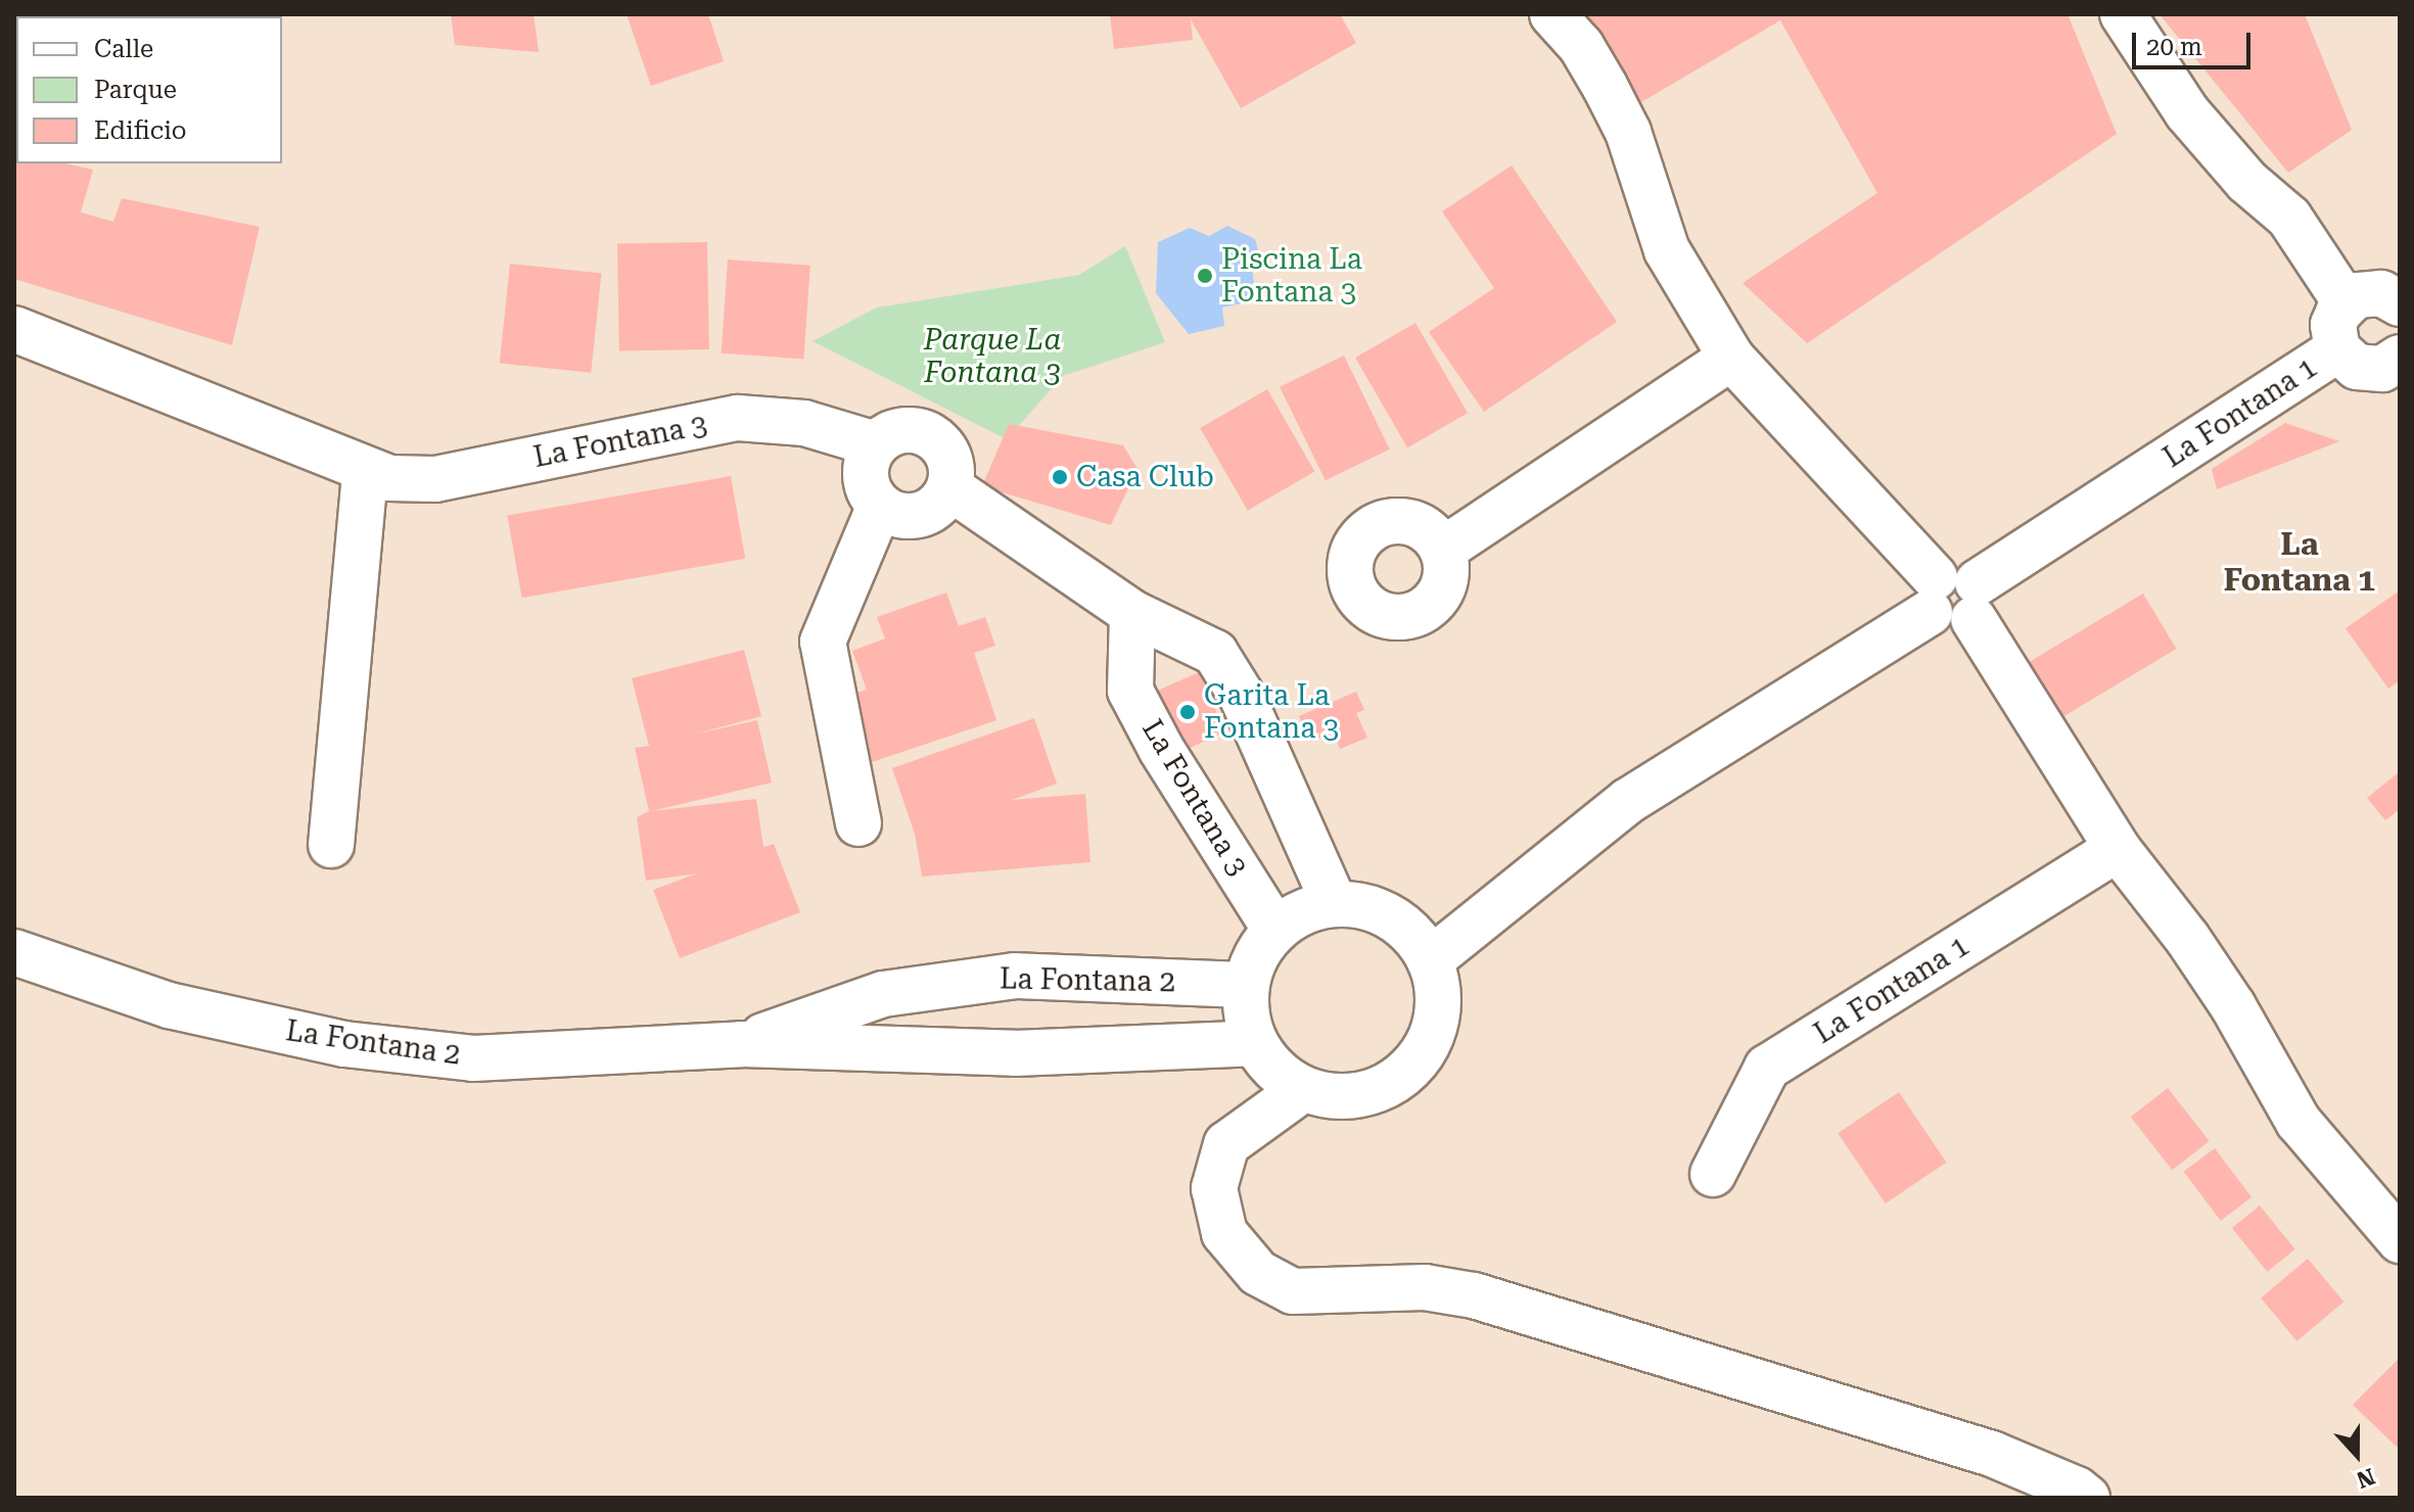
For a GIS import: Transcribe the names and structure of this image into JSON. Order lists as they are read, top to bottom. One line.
{"streets":{"street":["La Fontana 1","La Fontana 3","La Fontana 2"]},"crossings":[["La Fontana 1","La Fontana 3"],["La Fontana 1","La Fontana 2"],["La Fontana 3","La Fontana 2"]],"districts":["La Fontana 1"],"parks":["Parque La Fontana 3"],"places":["Piscina La Fontana 3","Casa Club","Garita La Fontana 3"],"legend":["Calle","Parque","Edificio"],"scale_bar":"20 m","north":"bottom"}
